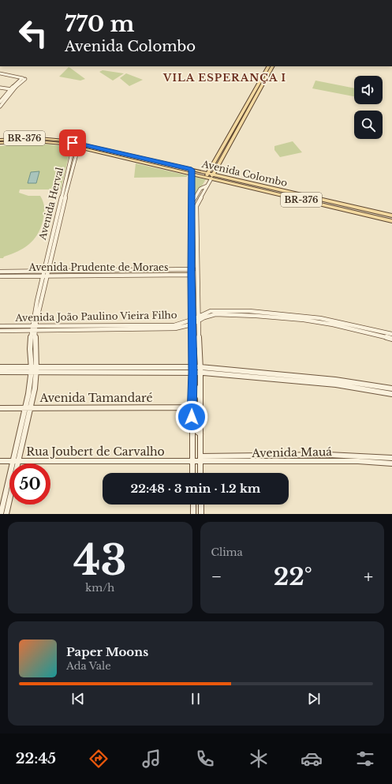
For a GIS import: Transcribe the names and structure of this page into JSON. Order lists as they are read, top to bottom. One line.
{"streets":{"main road":["BR-376","Avenida Colombo","Avenida Herval","Avenida Prudente de Moraes","Avenida João Paulino Vieira Filho","Avenida Tamandaré","Rua Joubert de Carvalho","Avenida Mauá"]},"crossings":[["Avenida Colombo","Avenida Herval"],["Avenida Herval","Avenida Prudente de Moraes"],["Avenida Herval","Avenida João Paulino Vieira Filho"],["Avenida Herval","Avenida Tamandaré"],["Avenida Herval","Rua Joubert de Carvalho"],["Rua Joubert de Carvalho","Avenida Mauá"]],"districts":["VILA ESPERANÇA I"],"page":{"turn":["770 m","Avenida Colombo"],"limit":"50","trip":"22:48 · 3 min · 1.2 km","tile":[["43","km/h"],"Clima"],"heat":["−","22°","+"],"song":["Paper Moons","Ada Vale"],"tabs":"22:45"}}
